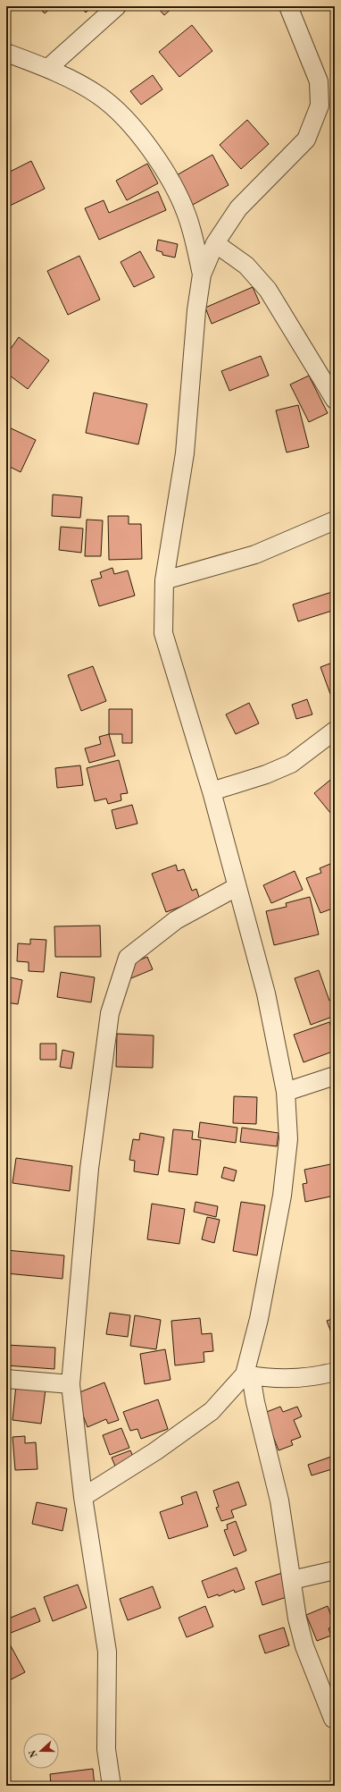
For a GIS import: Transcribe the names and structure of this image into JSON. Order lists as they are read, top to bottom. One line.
{"north":"left"}
